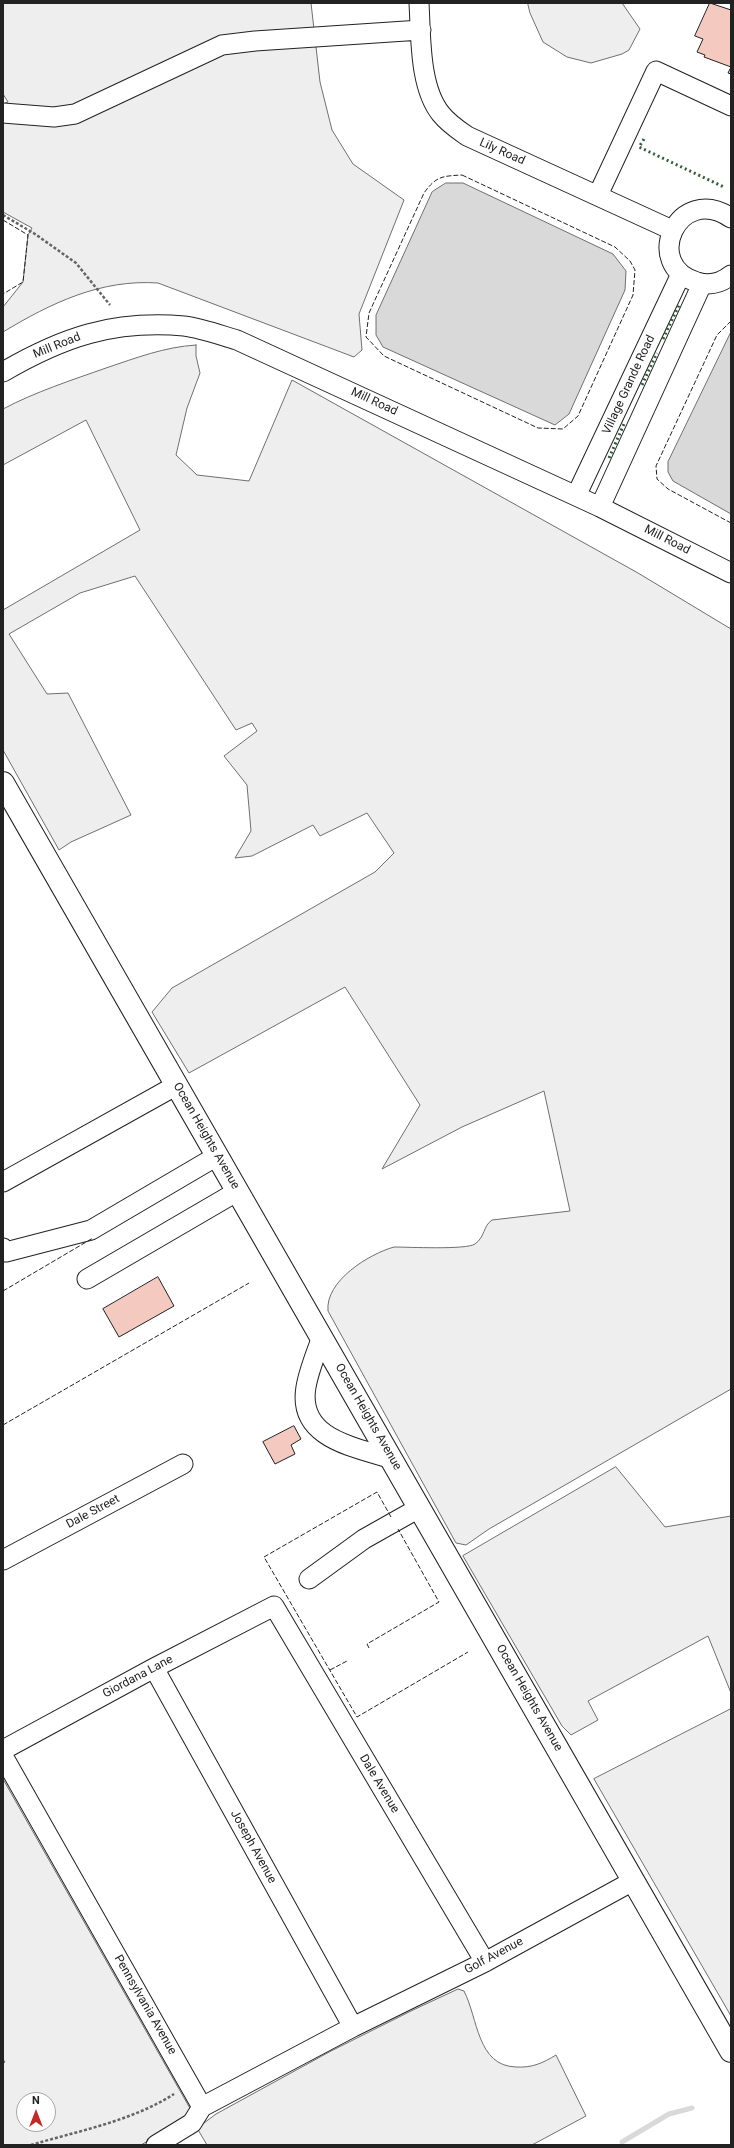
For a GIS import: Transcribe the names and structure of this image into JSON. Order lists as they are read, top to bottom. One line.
{"streets":{"main road":["Ocean Heights Avenue"],"street":["Lily Road","Mill Road","Village Grande Road","Dale Street","Giordana Lane","Dale Avenue","Joseph Avenue","Golf Avenue","Pennsylvania Avenue"]},"crossings":[["Mill Road","Village Grande Road"],["Ocean Heights Avenue","Golf Avenue"],["Giordana Lane","Dale Avenue"],["Giordana Lane","Joseph Avenue"],["Dale Avenue","Golf Avenue"],["Joseph Avenue","Golf Avenue"]],"north":"top"}
